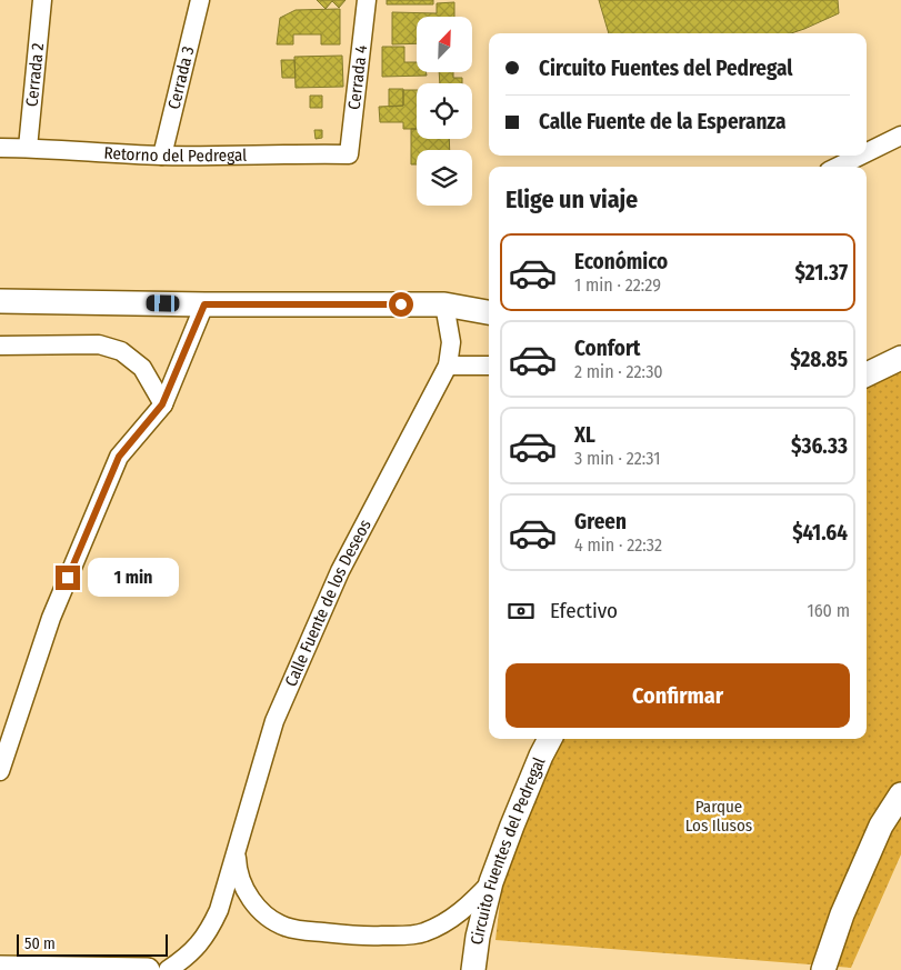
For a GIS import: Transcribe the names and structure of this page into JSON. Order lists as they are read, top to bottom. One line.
{"streets":{"street":["Cerrada 2","Cerrada 3","Cerrada 4","Retorno del Pedregal","Calle Fuente de los Deseos","Circuito Fuentes del Pedregal"]},"crossings":[["Cerrada 2","Retorno del Pedregal"],["Cerrada 3","Retorno del Pedregal"],["Cerrada 4","Retorno del Pedregal"],["Calle Fuente de los Deseos","Circuito Fuentes del Pedregal"]],"parks":["Parque Los Ilusos"],"scale_bar":"50 m","north":"top right","page":{"banner":["Circuito Fuentes del Pedregal","Calle Fuente de la Esperanza"],"heading":"Elige un viaje","list":[{"name":"Económico","note":"1 min · 22:29","value":"$21.37"},{"name":"Confort","note":"2 min · 22:30","value":"$28.85"},{"name":"XL","note":"3 min · 22:31","value":"$36.33"},{"name":"Green","note":"4 min · 22:32","value":"$41.64"}],"bubble":"1 min","pay":["Efectivo","160 m"],"buttons":"Confirmar","scale":"50 m"}}
